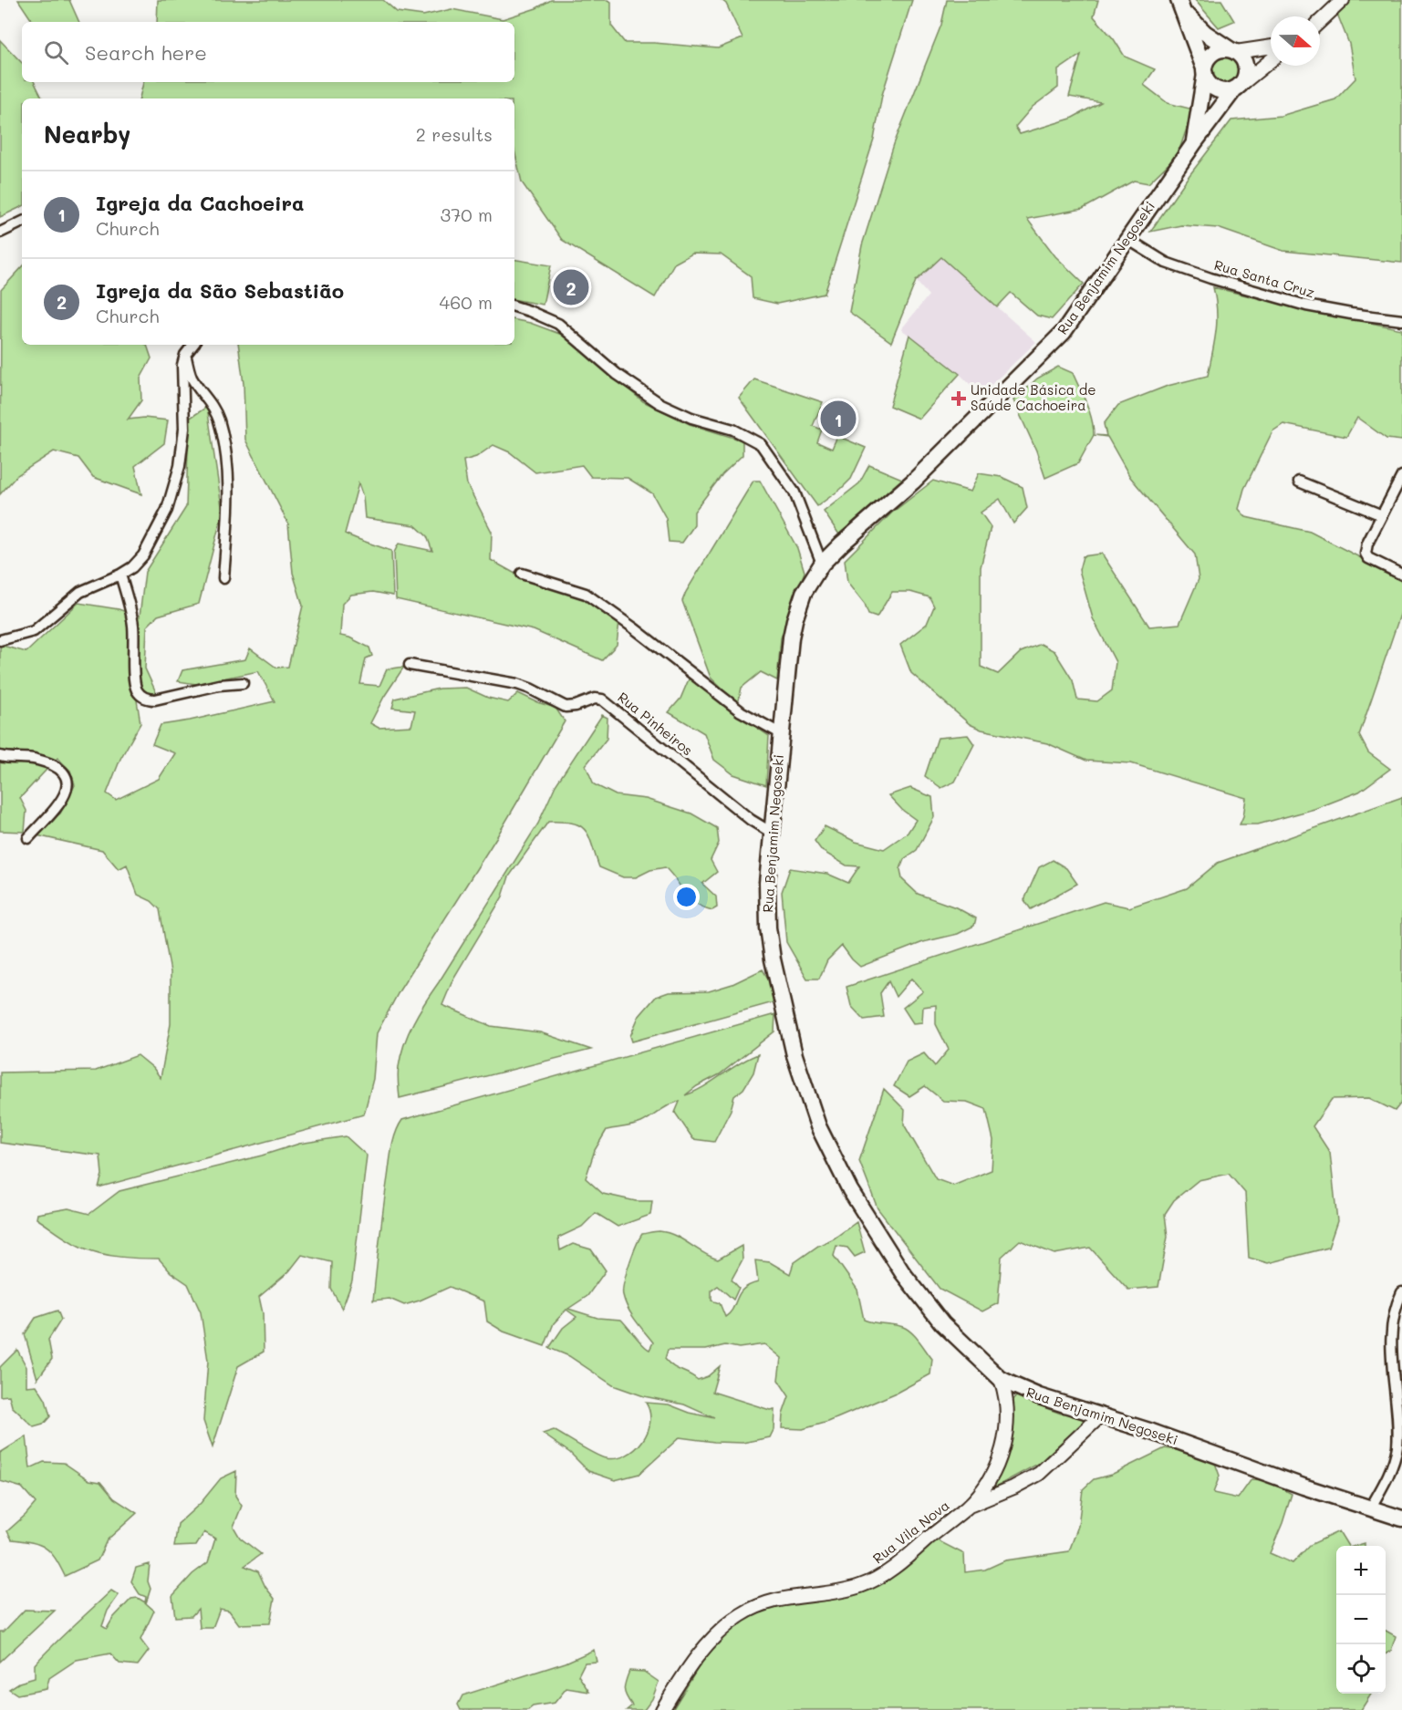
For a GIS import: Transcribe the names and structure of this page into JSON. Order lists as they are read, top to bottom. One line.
{"streets":{"main road":["Rua Benjamim Negoseki"],"street":["Rua Santa Cruz","Rua Pinheiros","Rua Vila Nova"]},"crossings":[["Rua Benjamim Negoseki","Rua Santa Cruz"],["Rua Benjamim Negoseki","Rua Pinheiros"],["Rua Benjamim Negoseki","Rua Vila Nova"]],"places":{"health":["Unidade Básica de Saúde Cachoeira"]},"north":"right","page":{"search":"Search here","heading":["Nearby","2 results"],"list":[{"mark":"1","name":"Igreja da Cachoeira","note":"Church","value":"370 m"},{"mark":"2","name":"Igreja da São Sebastião","note":"Church","value":"460 m"}],"pins":["2","1"],"map_buttons":["+","−"]}}
